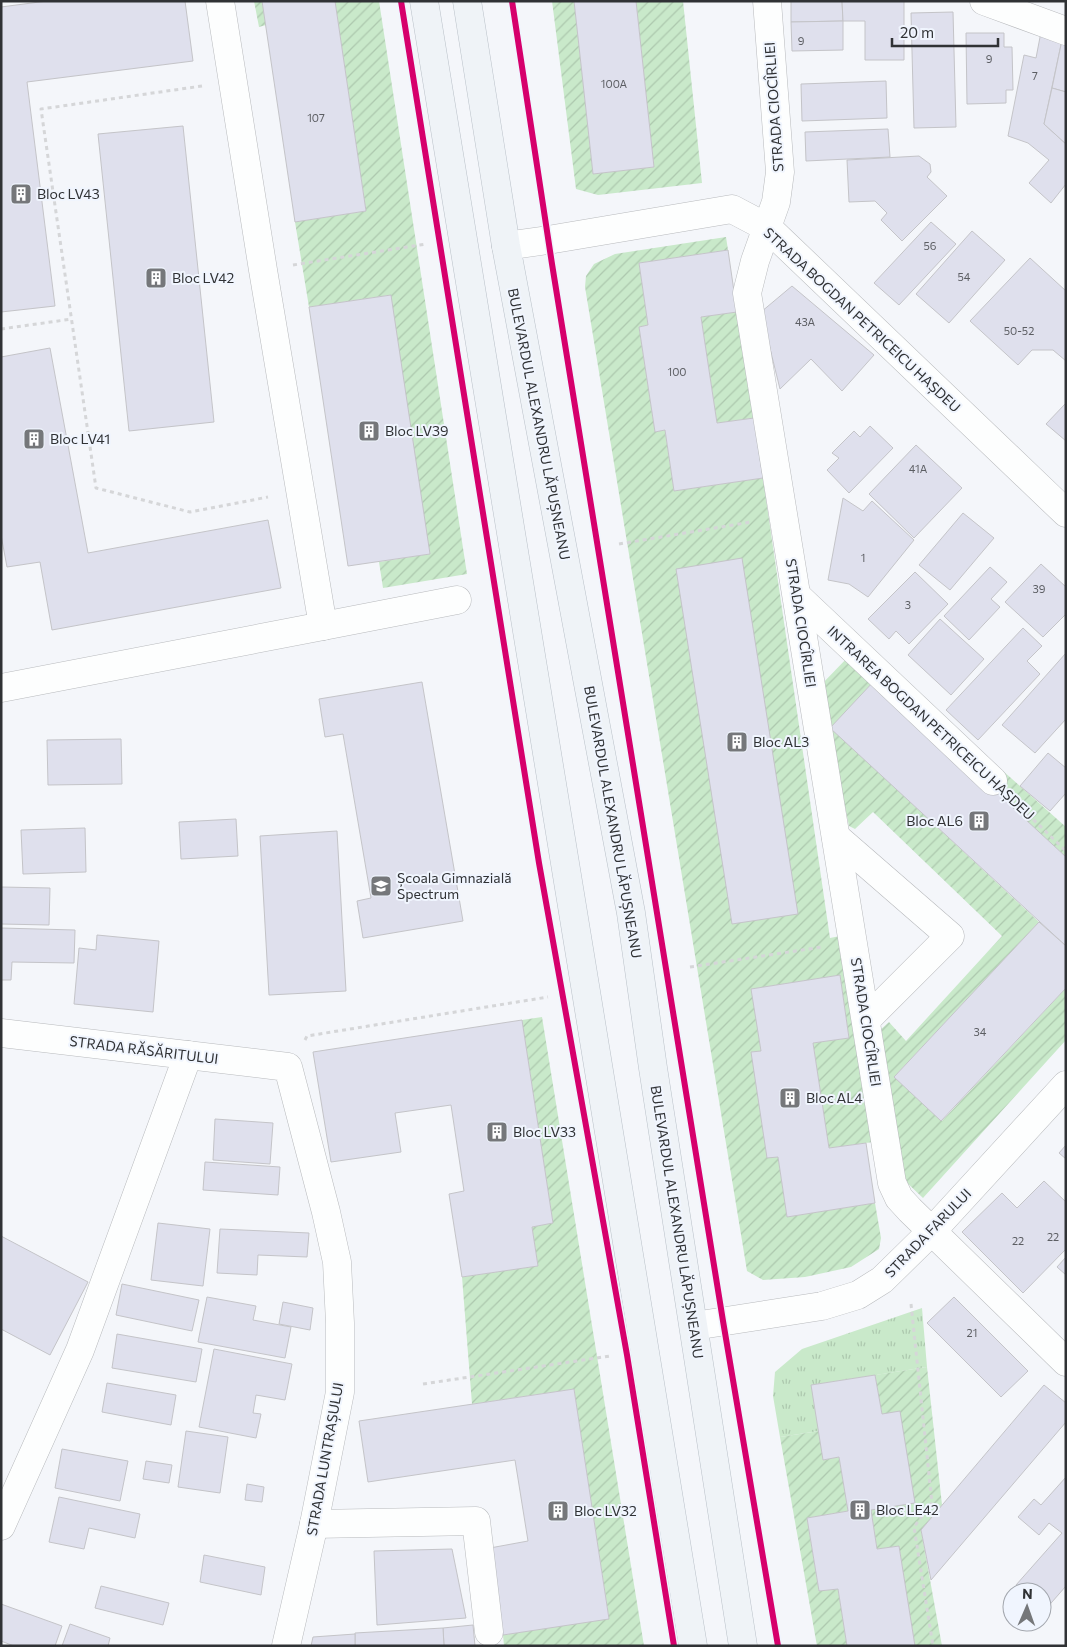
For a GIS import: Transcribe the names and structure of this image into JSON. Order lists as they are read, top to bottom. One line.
{"streets":{"main road":["BULEVARDUL ALEXANDRU LĂPUȘNEANU"],"street":["STRADA CIOCÎRLIEI","STRADA BOGDAN PETRICEICU HAȘDEU","INTRAREA BOGDAN PETRICEICU HAȘDEU","STRADA RĂSĂRITULUI","STRADA FARULUI","STRADA LUNTRAȘULUI"]},"crossings":[["STRADA CIOCÎRLIEI","STRADA BOGDAN PETRICEICU HAȘDEU"],["STRADA CIOCÎRLIEI","INTRAREA BOGDAN PETRICEICU HAȘDEU"],["STRADA CIOCÎRLIEI","STRADA FARULUI"],["STRADA BOGDAN PETRICEICU HAȘDEU","BULEVARDUL ALEXANDRU LĂPUȘNEANU"],["BULEVARDUL ALEXANDRU LĂPUȘNEANU","STRADA FARULUI"],["STRADA RĂSĂRITULUI","STRADA LUNTRAȘULUI"]],"places":{"building":["Bloc LV43","Bloc LV42","Bloc LV39","Bloc LV41","Bloc AL3","Bloc AL6","Bloc AL4","Bloc LV33","Bloc LE42","Bloc LV32"],"school or university":["Școala Gimnazială Spectrum"]},"house_numbers":["9","9","7","100A","107","56","54","43A","50-52","100","41A","1","39","3","34","22","22","21"],"scale_bar":"20 m","north":"top"}
